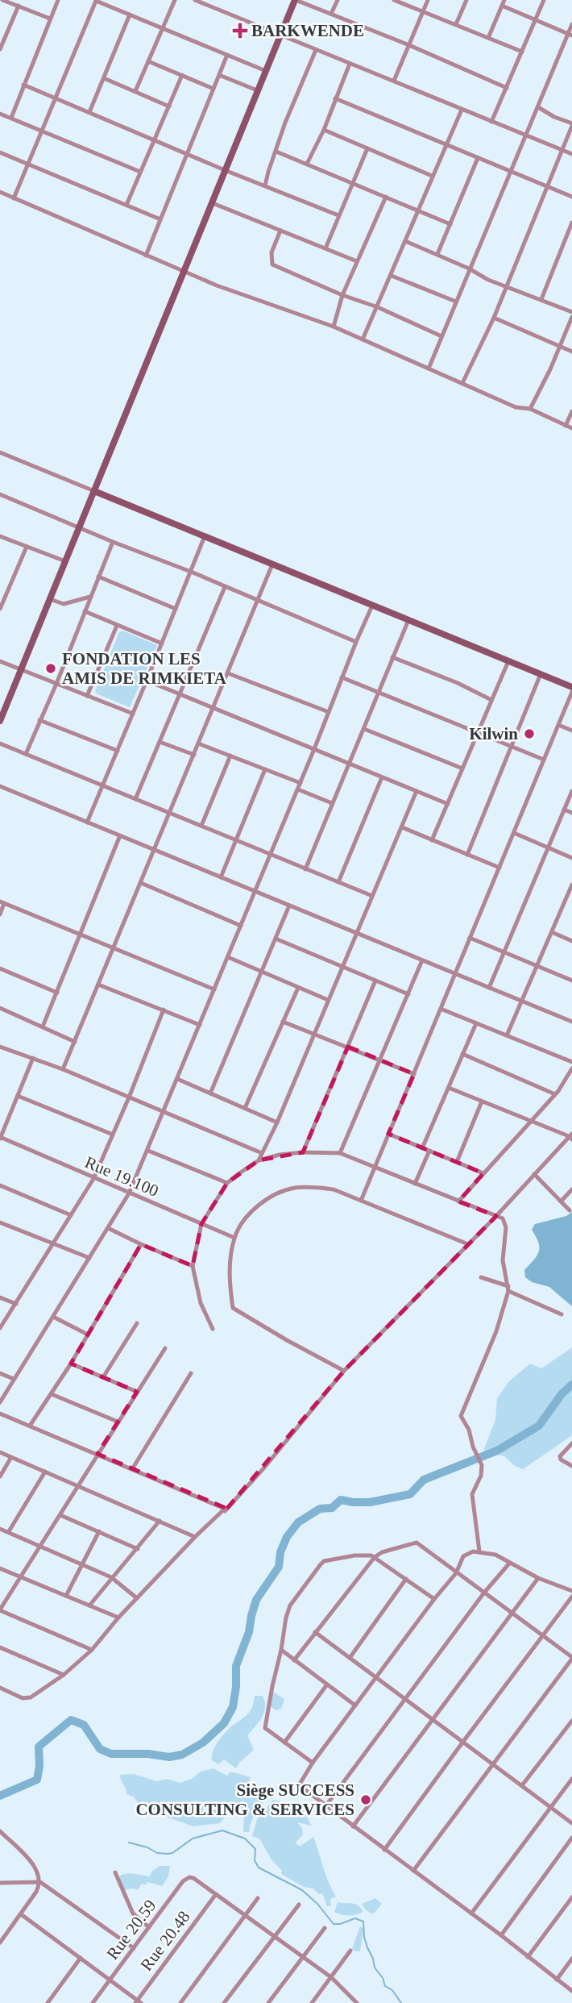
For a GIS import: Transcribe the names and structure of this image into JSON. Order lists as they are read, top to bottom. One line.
{"streets":{"street":["Rue 19.100","Rue 20.59","Rue 20.48"]},"crossings":[["Rue 20.59","Rue 20.48"]],"places":{"health":["BARKWENDE"],"other":["FONDATION LES AMIS DE RIMKIETA","Kilwin","Siège SUCCESS CONSULTING & SERVICES"]}}
